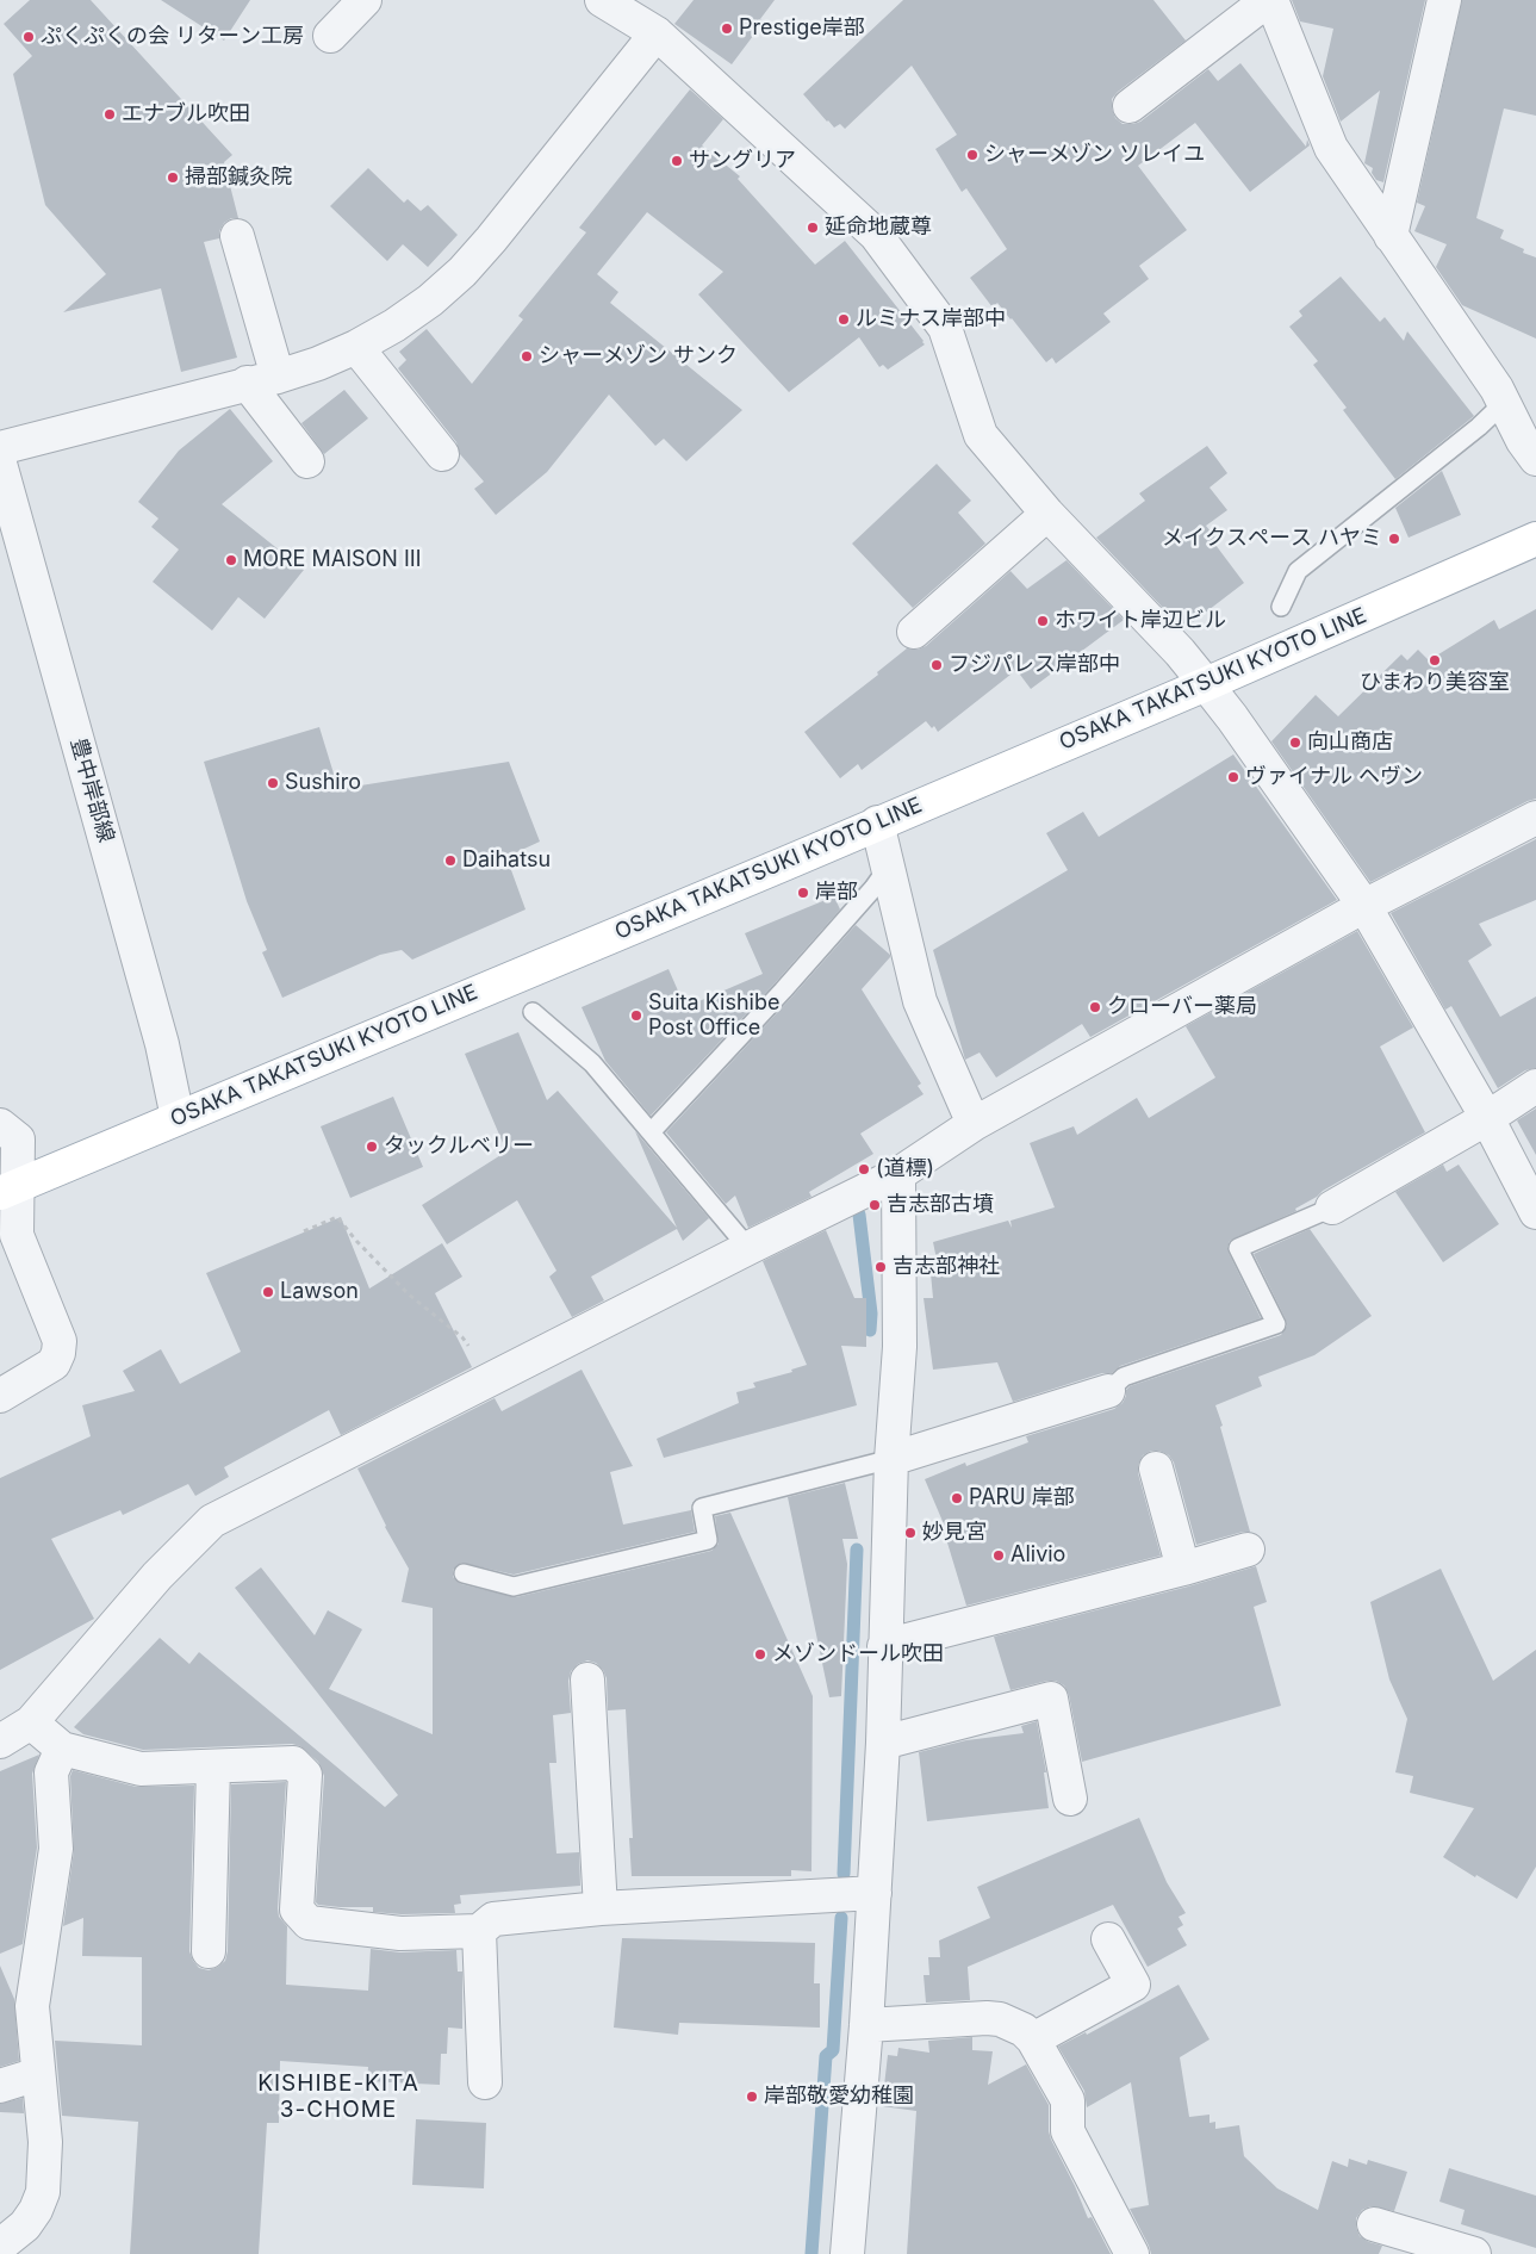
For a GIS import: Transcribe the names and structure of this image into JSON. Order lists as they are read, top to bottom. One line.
{"streets":{"main road":["OSAKA TAKATSUKI KYOTO LINE"],"street":["豊中岸部線"]},"crossings":[["OSAKA TAKATSUKI KYOTO LINE","豊中岸部線"]],"districts":["KISHIBE-KITA 3-CHOME"],"places":["Prestige岸部","ぷくぷくの会 リターン工房","エナブル吹田","シャーメゾン ソレイユ","サングリア","掃部鍼灸院","延命地蔵尊","ルミナス岸部中","シャーメゾン サンク","メイクスペース ハヤミ","MORE MAISON Ⅲ","ホワイト岸辺ビル","ひまわり美容室","フジパレス岸部中","向山商店","ヴァイナル ヘヴン","Sushiro","Daihatsu","岸部","クローバー薬局","Suita Kishibe Post Office","タックルベリー","(道標)","吉志部古墳","吉志部神社","Lawson","PARU 岸部","妙見宮","Alivio","メゾンドール吹田","岸部敬愛幼稚園"]}
